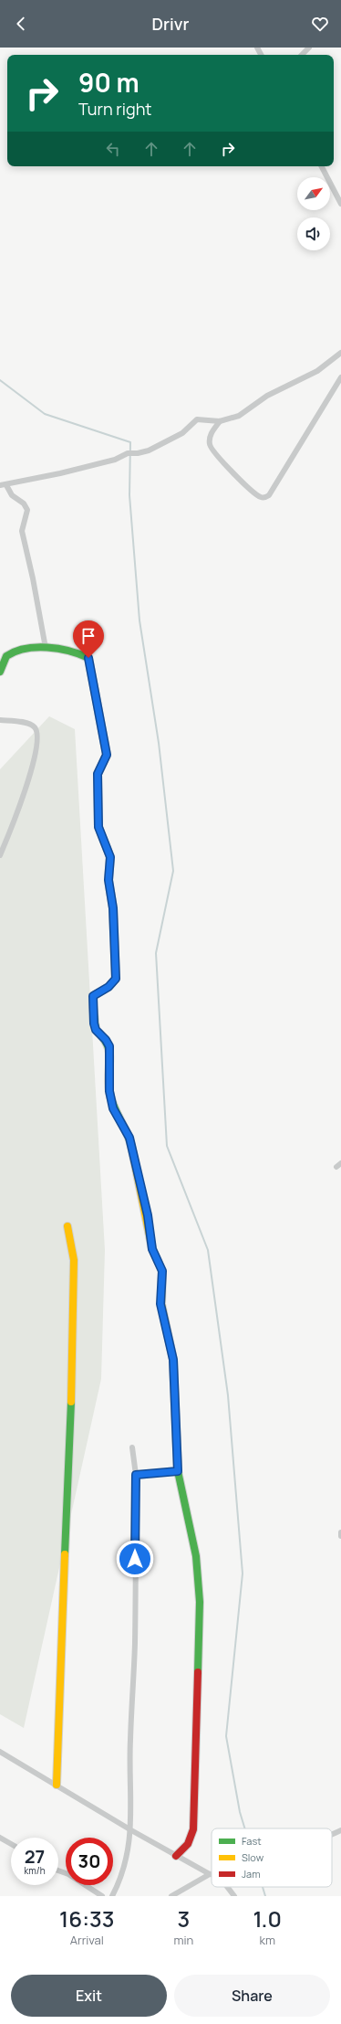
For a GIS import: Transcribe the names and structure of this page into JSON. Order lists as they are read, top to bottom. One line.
{"legend":["Fast","Slow","Jam"],"north":"top right","page":{"header":"Drivr","turn":["90 m","Turn right"],"speed":"27 km/h","limit":"30","eta":["16:33","Arrival","3","min","1.0","km"],"buttons":["Exit","Share"]}}
